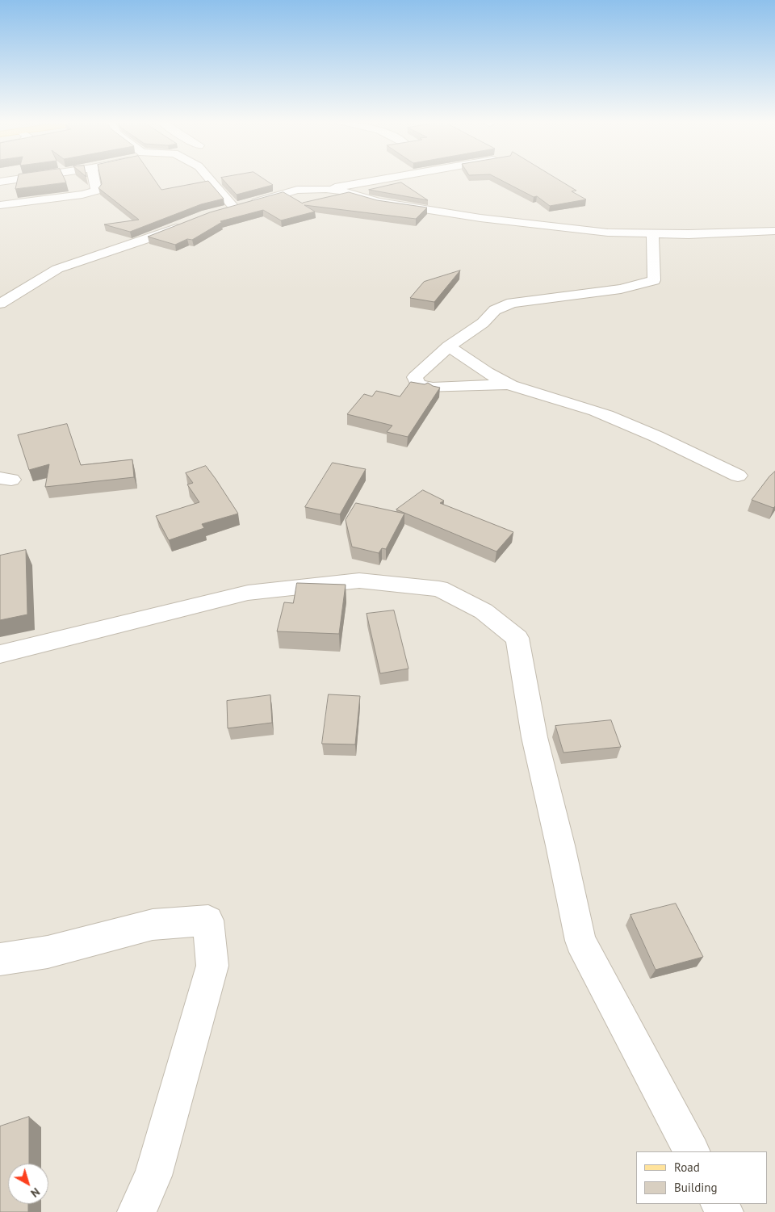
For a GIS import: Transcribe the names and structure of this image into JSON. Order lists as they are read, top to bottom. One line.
{"legend":["Road","Building"],"north":"bottom right"}
